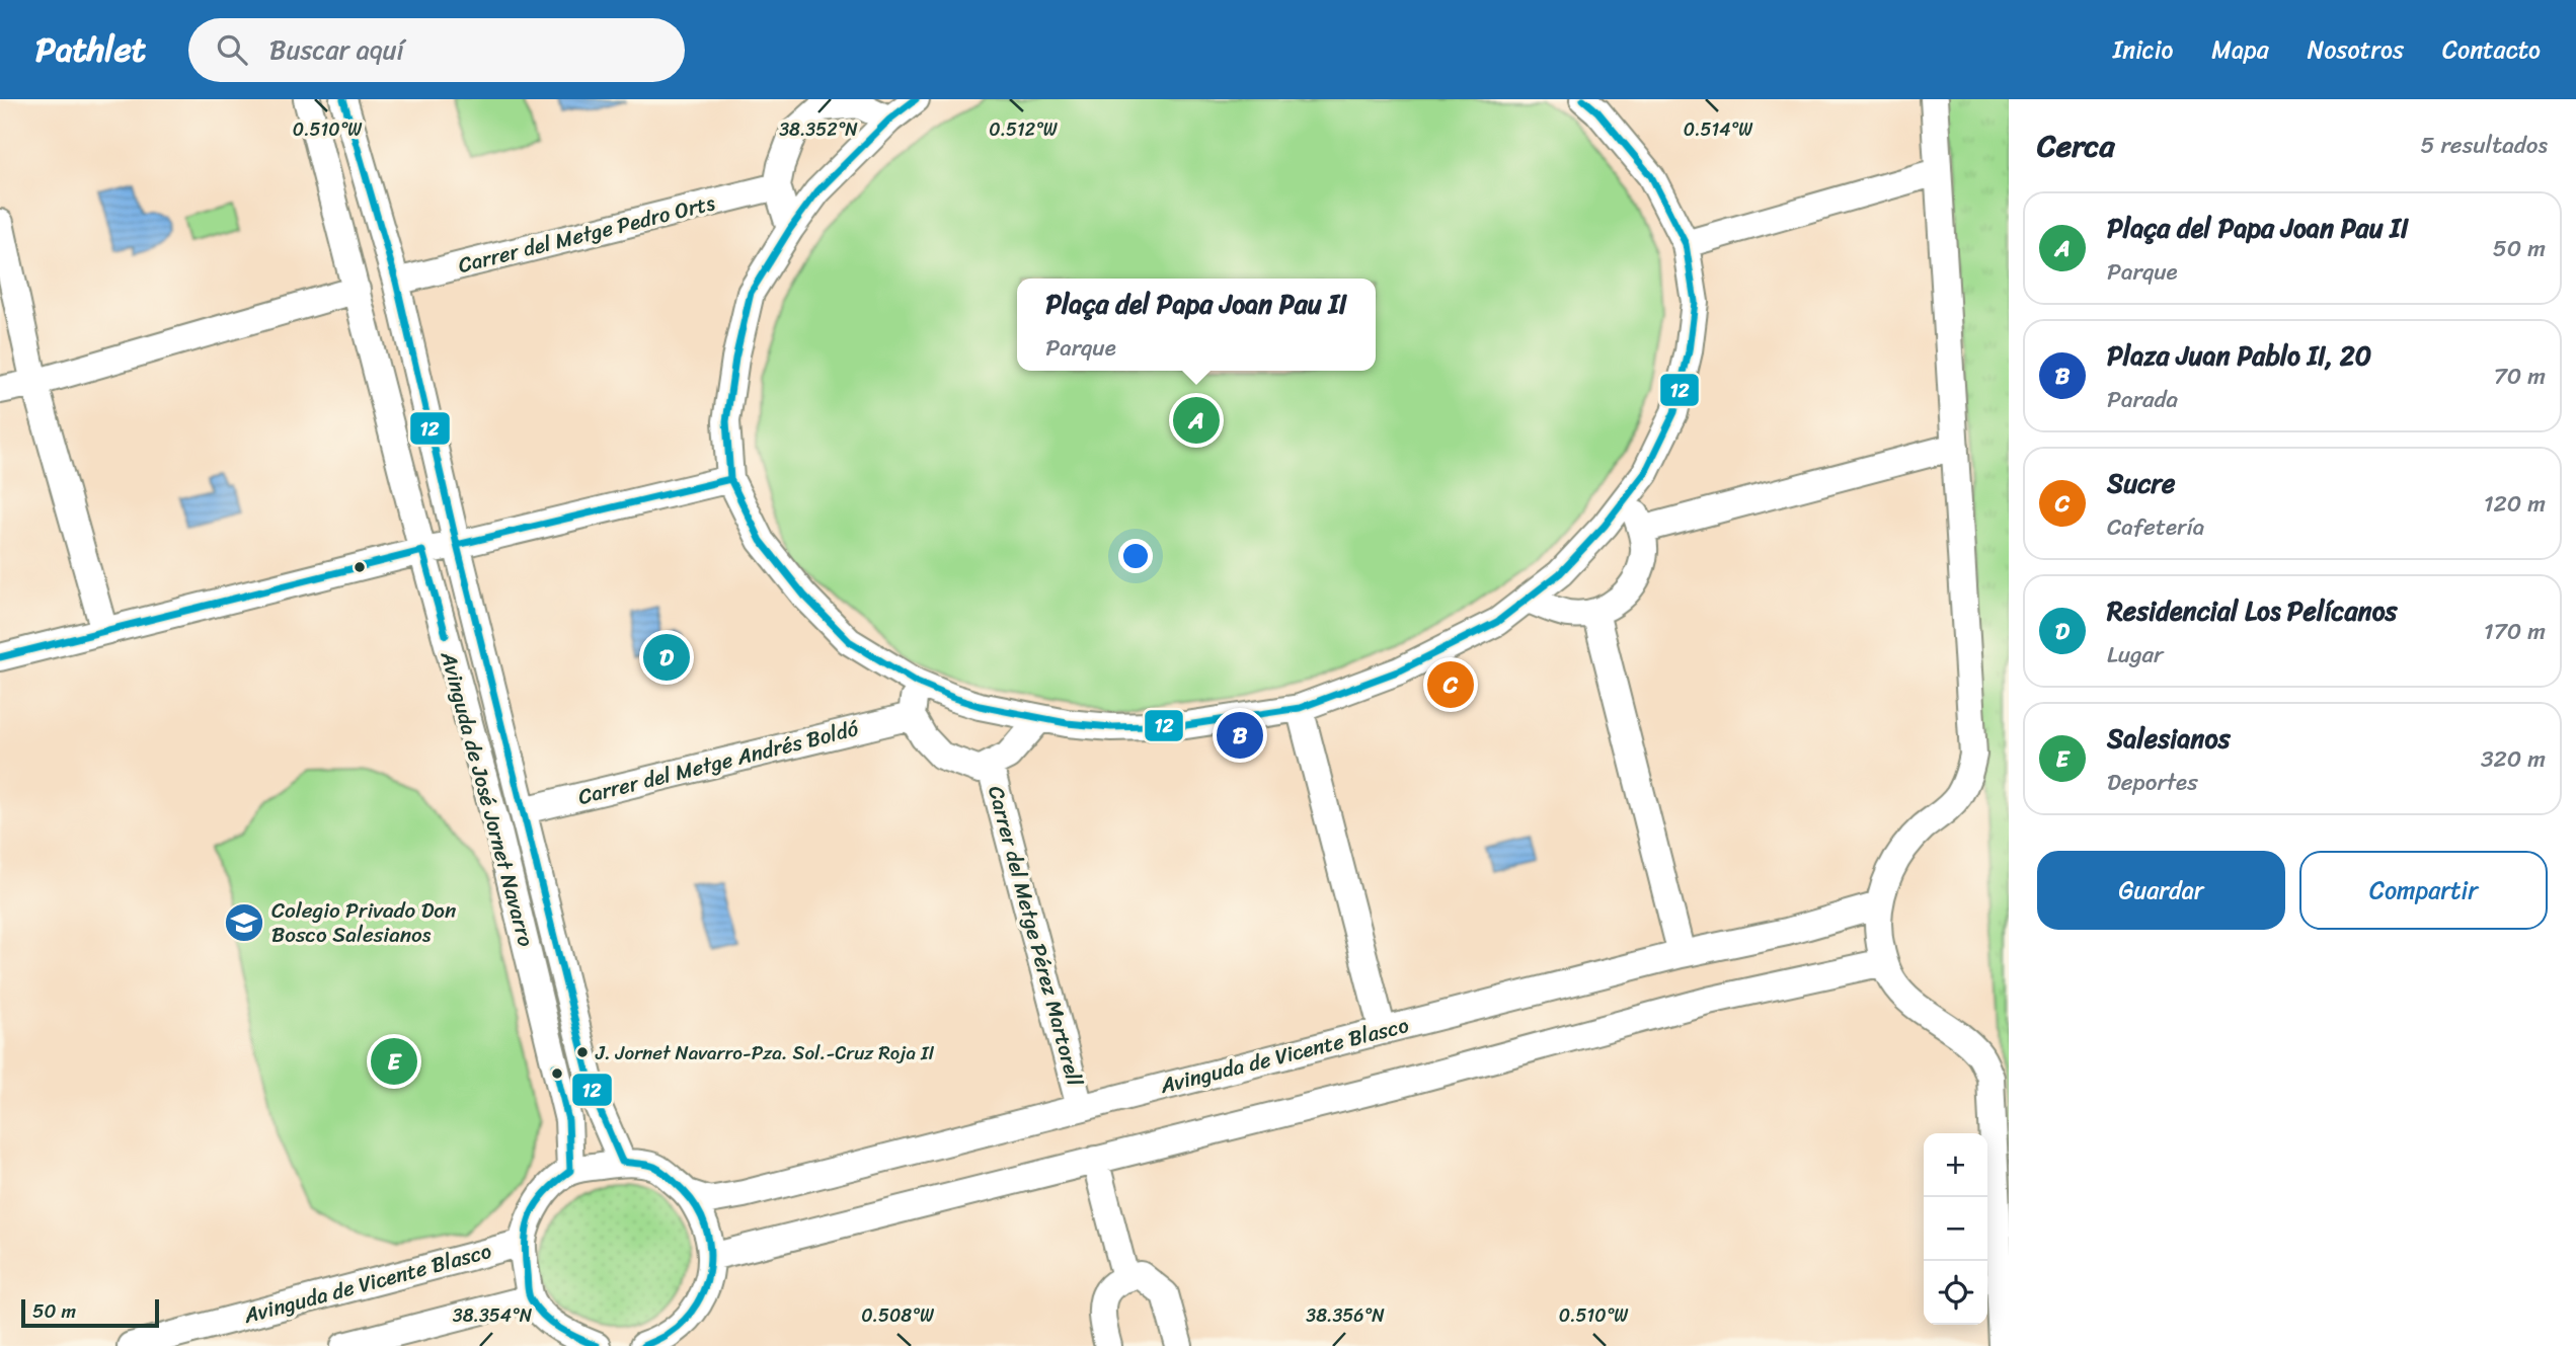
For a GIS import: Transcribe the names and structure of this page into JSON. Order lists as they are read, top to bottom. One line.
{"streets":{"street":["Carrer del Metge Pedro Orts","Carrer del Metge Andrés Boldó","Avinguda de José Jornet Navarro","Carrer del Metge Pérez Martorell","Avinguda de Vicente Blasco"]},"crossings":[["Carrer del Metge Pedro Orts","Avinguda de José Jornet Navarro"],["Carrer del Metge Andrés Boldó","Avinguda de José Jornet Navarro"],["Carrer del Metge Pérez Martorell","Avinguda de Vicente Blasco"]],"places":{"school or university":["Colegio Privado Don Bosco Salesianos"],"other":["J. Jornet Navarro-Pza. Sol.-Cruz Roja II"]},"lines":["transit line 12"],"scale_bar":"50 m","page":{"header":"Pathlet","search":"Buscar aquí","nav":["Inicio","Mapa","Nosotros","Contacto"],"heading":["Cerca","5 resultados"],"list":[{"mark":"A","name":"Plaça del Papa Joan Pau II","note":"Parque","value":"50 m"},{"mark":"B","name":"Plaza Juan Pablo II, 20","note":"Parada","value":"70 m"},{"mark":"C","name":"Sucre","note":"Cafetería","value":"120 m"},{"mark":"D","name":"Residencial Los Pelícanos","note":"Lugar","value":"170 m"},{"mark":"E","name":"Salesianos","note":"Deportes","value":"320 m"}],"popup":["Plaça del Papa Joan Pau II","Parque"],"pins":["A","D","C","B","E"],"buttons":["Guardar","Compartir"],"map_buttons":["+","−"],"scale":"50 m"},"coordinates":["0.512°W","0.510°W","0.514°W","38.352°N","38.354°N","38.356°N","0.508°W"]}
